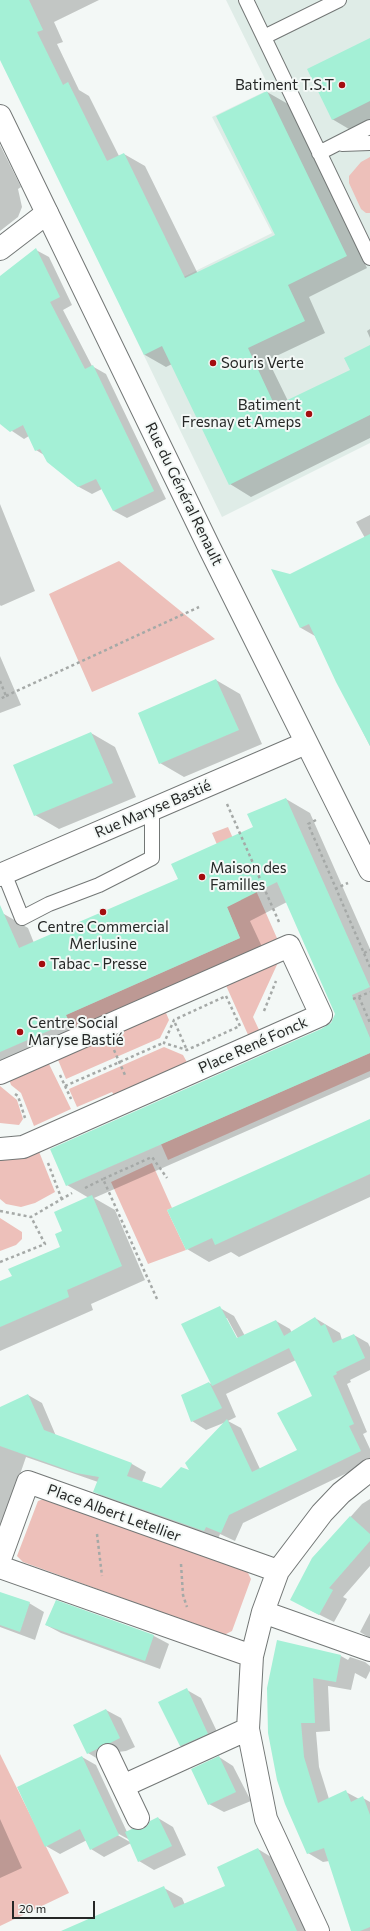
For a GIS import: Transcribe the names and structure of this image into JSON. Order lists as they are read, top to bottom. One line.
{"streets":{"street":["Rue du Général Renault","Rue Maryse Bastié","Place René Fonck","Place Albert Letellier"]},"crossings":[["Rue du Général Renault","Rue Maryse Bastié"]],"places":["Batiment T.S.T","Souris Verte","Batiment Fresnay et Ameps","Maison des Familles","Centre Commercial Merlusine","Tabac - Presse","Centre Social Maryse Bastié"],"scale_bar":"20 m"}
